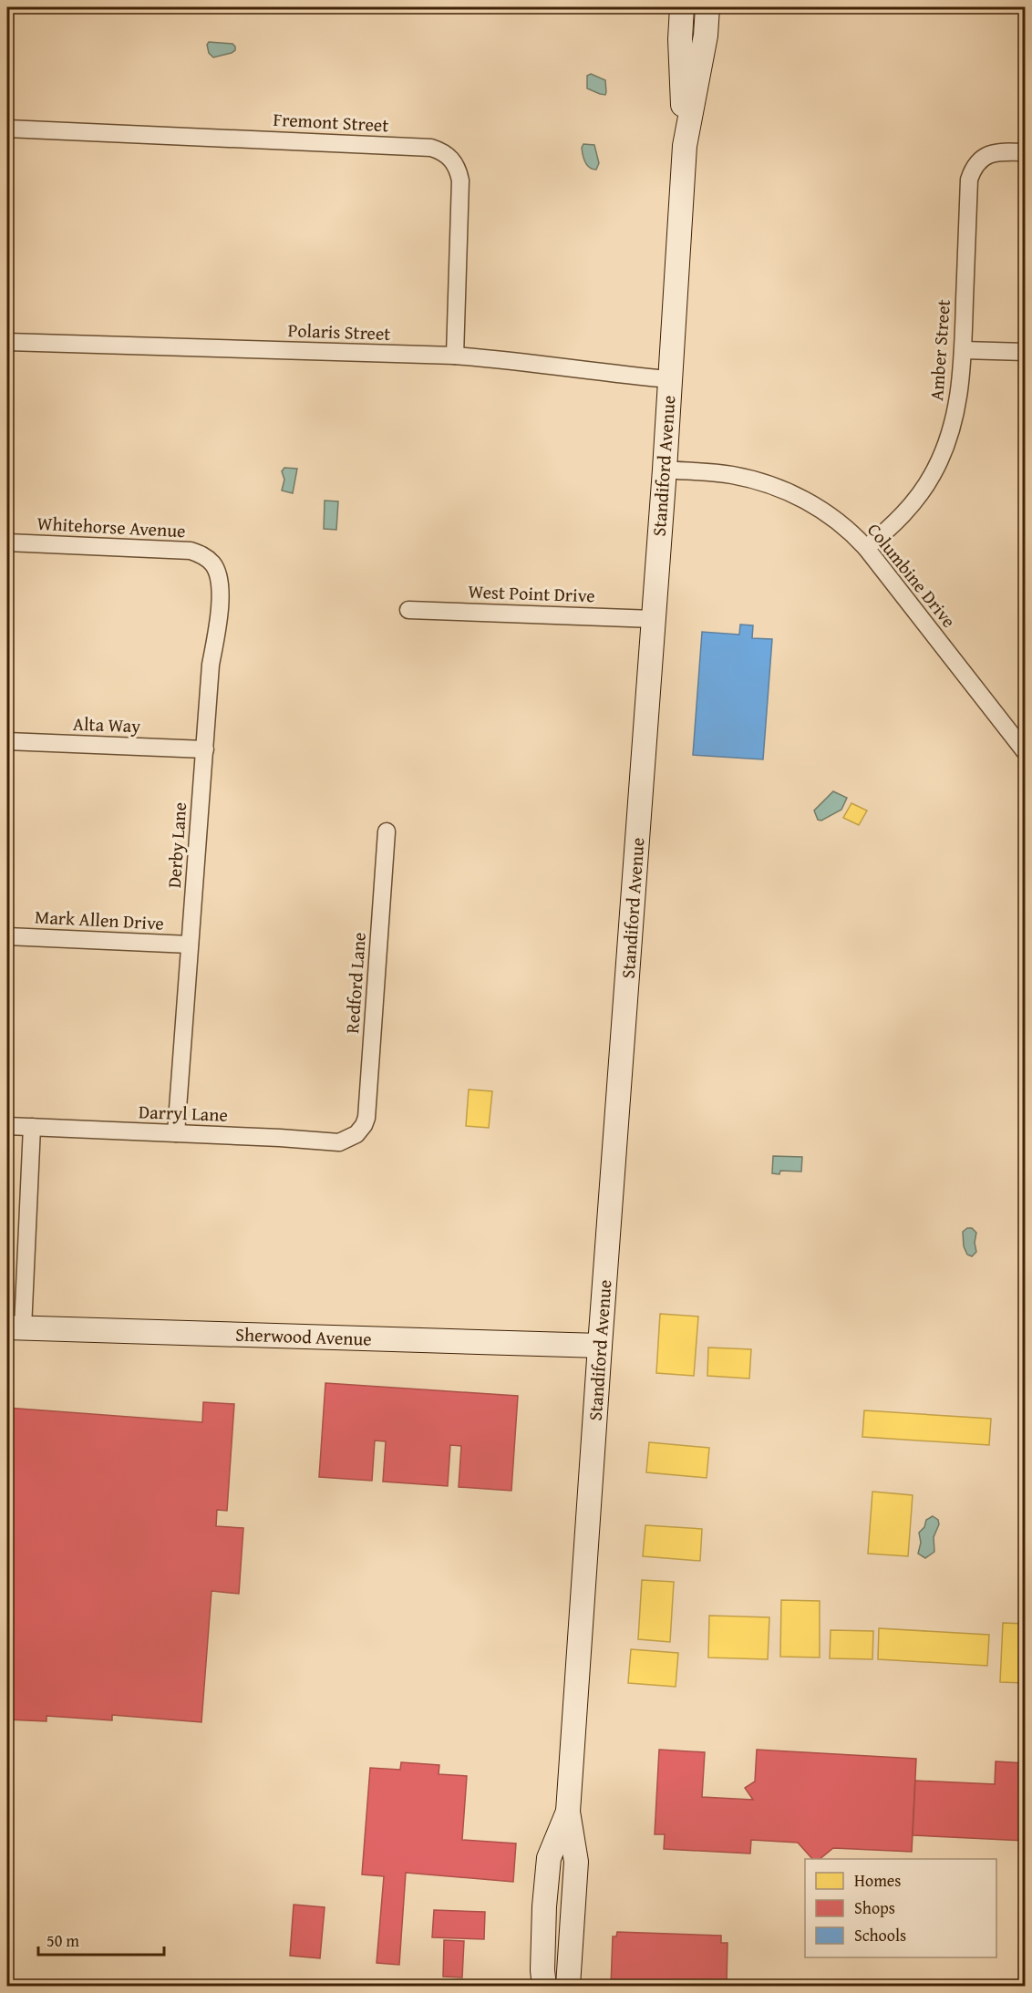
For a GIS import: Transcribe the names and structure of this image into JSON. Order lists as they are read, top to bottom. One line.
{"streets":{"main road":["Standiford Avenue","Sherwood Avenue"],"street":["Fremont Street","Polaris Street","Amber Street","Whitehorse Avenue","Columbine Drive","West Point Drive","Alta Way","Derby Lane","Mark Allen Drive","Redford Lane","Darryl Lane"]},"crossings":[["Fremont Street","Polaris Street"],["Polaris Street","Standiford Avenue"],["Amber Street","Columbine Drive"],["Standiford Avenue","Columbine Drive"],["Standiford Avenue","West Point Drive"],["Standiford Avenue","Sherwood Avenue"],["Whitehorse Avenue","Derby Lane"],["Alta Way","Derby Lane"],["Derby Lane","Mark Allen Drive"],["Derby Lane","Darryl Lane"],["Redford Lane","Darryl Lane"]],"legend":["Homes","Shops","Schools"],"scale_bar":"50 m"}
